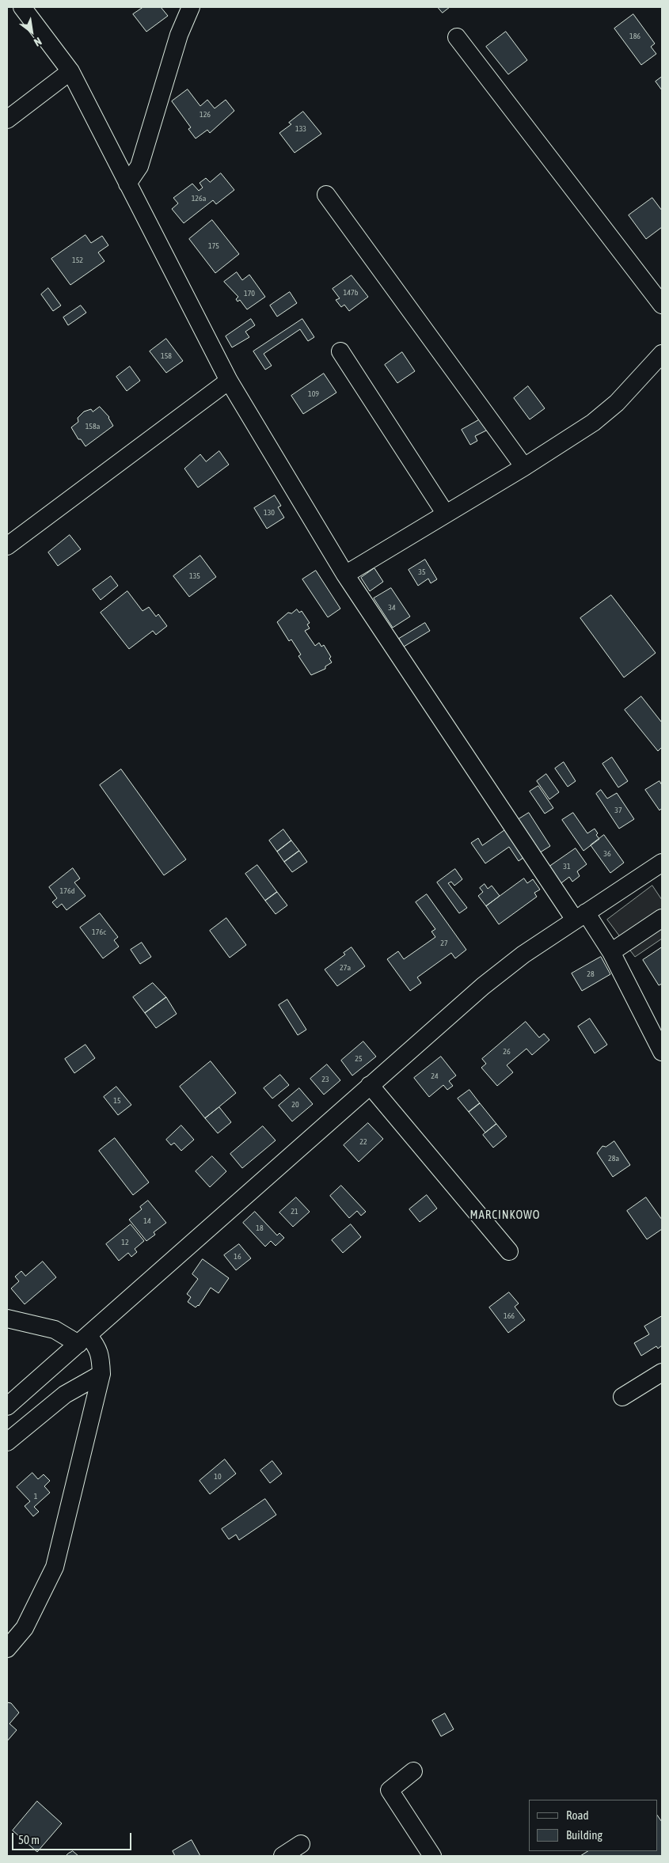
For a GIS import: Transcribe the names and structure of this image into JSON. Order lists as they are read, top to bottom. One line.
{"districts":["MARCINKOWO"],"house_numbers":["186","126","133","126a","175","152","147b","170","158","109","158a","130","35","135","34","37","36","31","176d","176c","27","27a","28","26","25","24","23","15","20","22","28a","21","14","18","12","16","166","10","1"],"legend":["Road","Building"],"scale_bar":"50 m","north":"bottom right"}
